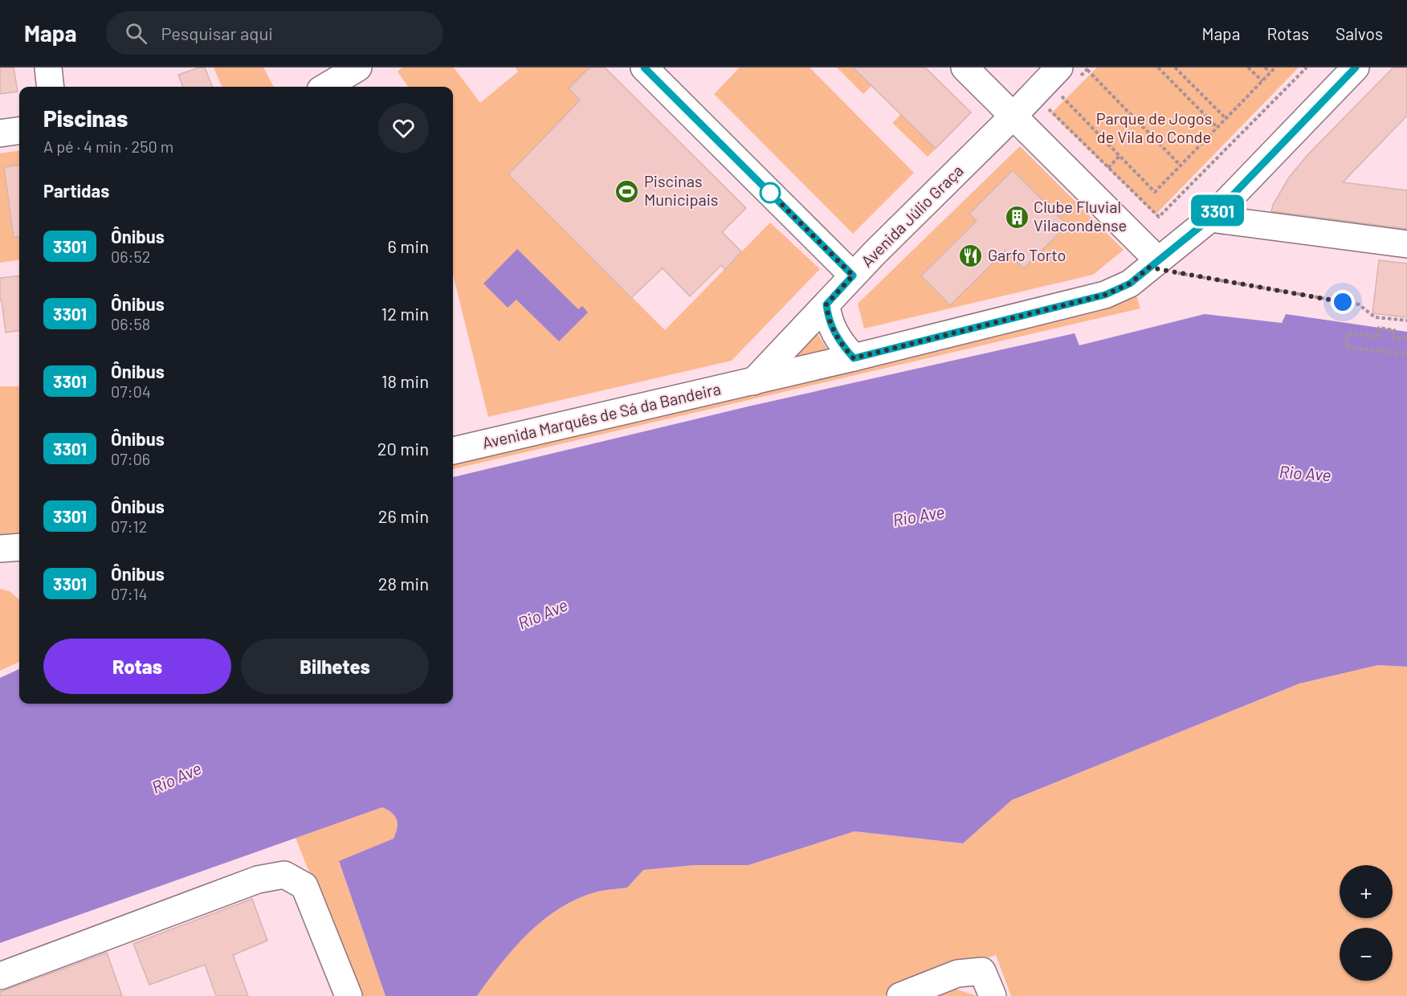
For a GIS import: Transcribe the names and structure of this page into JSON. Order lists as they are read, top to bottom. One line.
{"streets":{"street":["Avenida Júlio Graça","Avenida Marquês de Sá da Bandeira"]},"crossings":[["Avenida Júlio Graça","Avenida Marquês de Sá da Bandeira"]],"water":["Rio Ave"],"parks":["Parque de Jogos de Vila do Conde"],"places":{"sports":["Piscinas Municipais"],"building":["Clube Fluvial Vilacondense"],"restaurant":["Garfo Torto"]},"lines":["bus line 3301"],"page":{"header":"Mapa","search":"Pesquisar aqui","nav":["Mapa","Rotas","Salvos"],"on_map":"3301","heading":[["Piscinas","A pé · 4 min · 250 m"],"Partidas"],"list":[{"mark":"3301","name":"Ônibus","note":"06:52","value":"6 min"},{"mark":"3301","name":"Ônibus","note":"06:58","value":"12 min"},{"mark":"3301","name":"Ônibus","note":"07:04","value":"18 min"},{"mark":"3301","name":"Ônibus","note":"07:06","value":"20 min"},{"mark":"3301","name":"Ônibus","note":"07:12","value":"26 min"},{"mark":"3301","name":"Ônibus","note":"07:14","value":"28 min"}],"buttons":["Rotas","Bilhetes"],"map_buttons":["+","−"]}}
